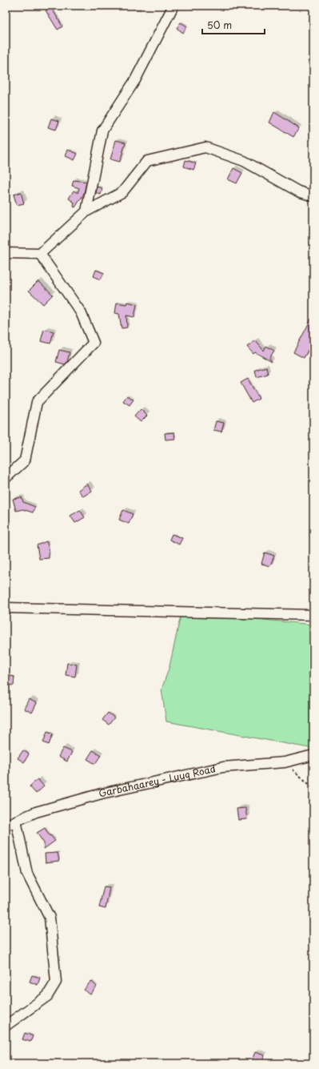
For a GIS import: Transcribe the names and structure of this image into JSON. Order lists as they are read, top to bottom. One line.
{"streets":{"street":["Garbahaarey - Luuq Road"]},"scale_bar":"50 m"}
